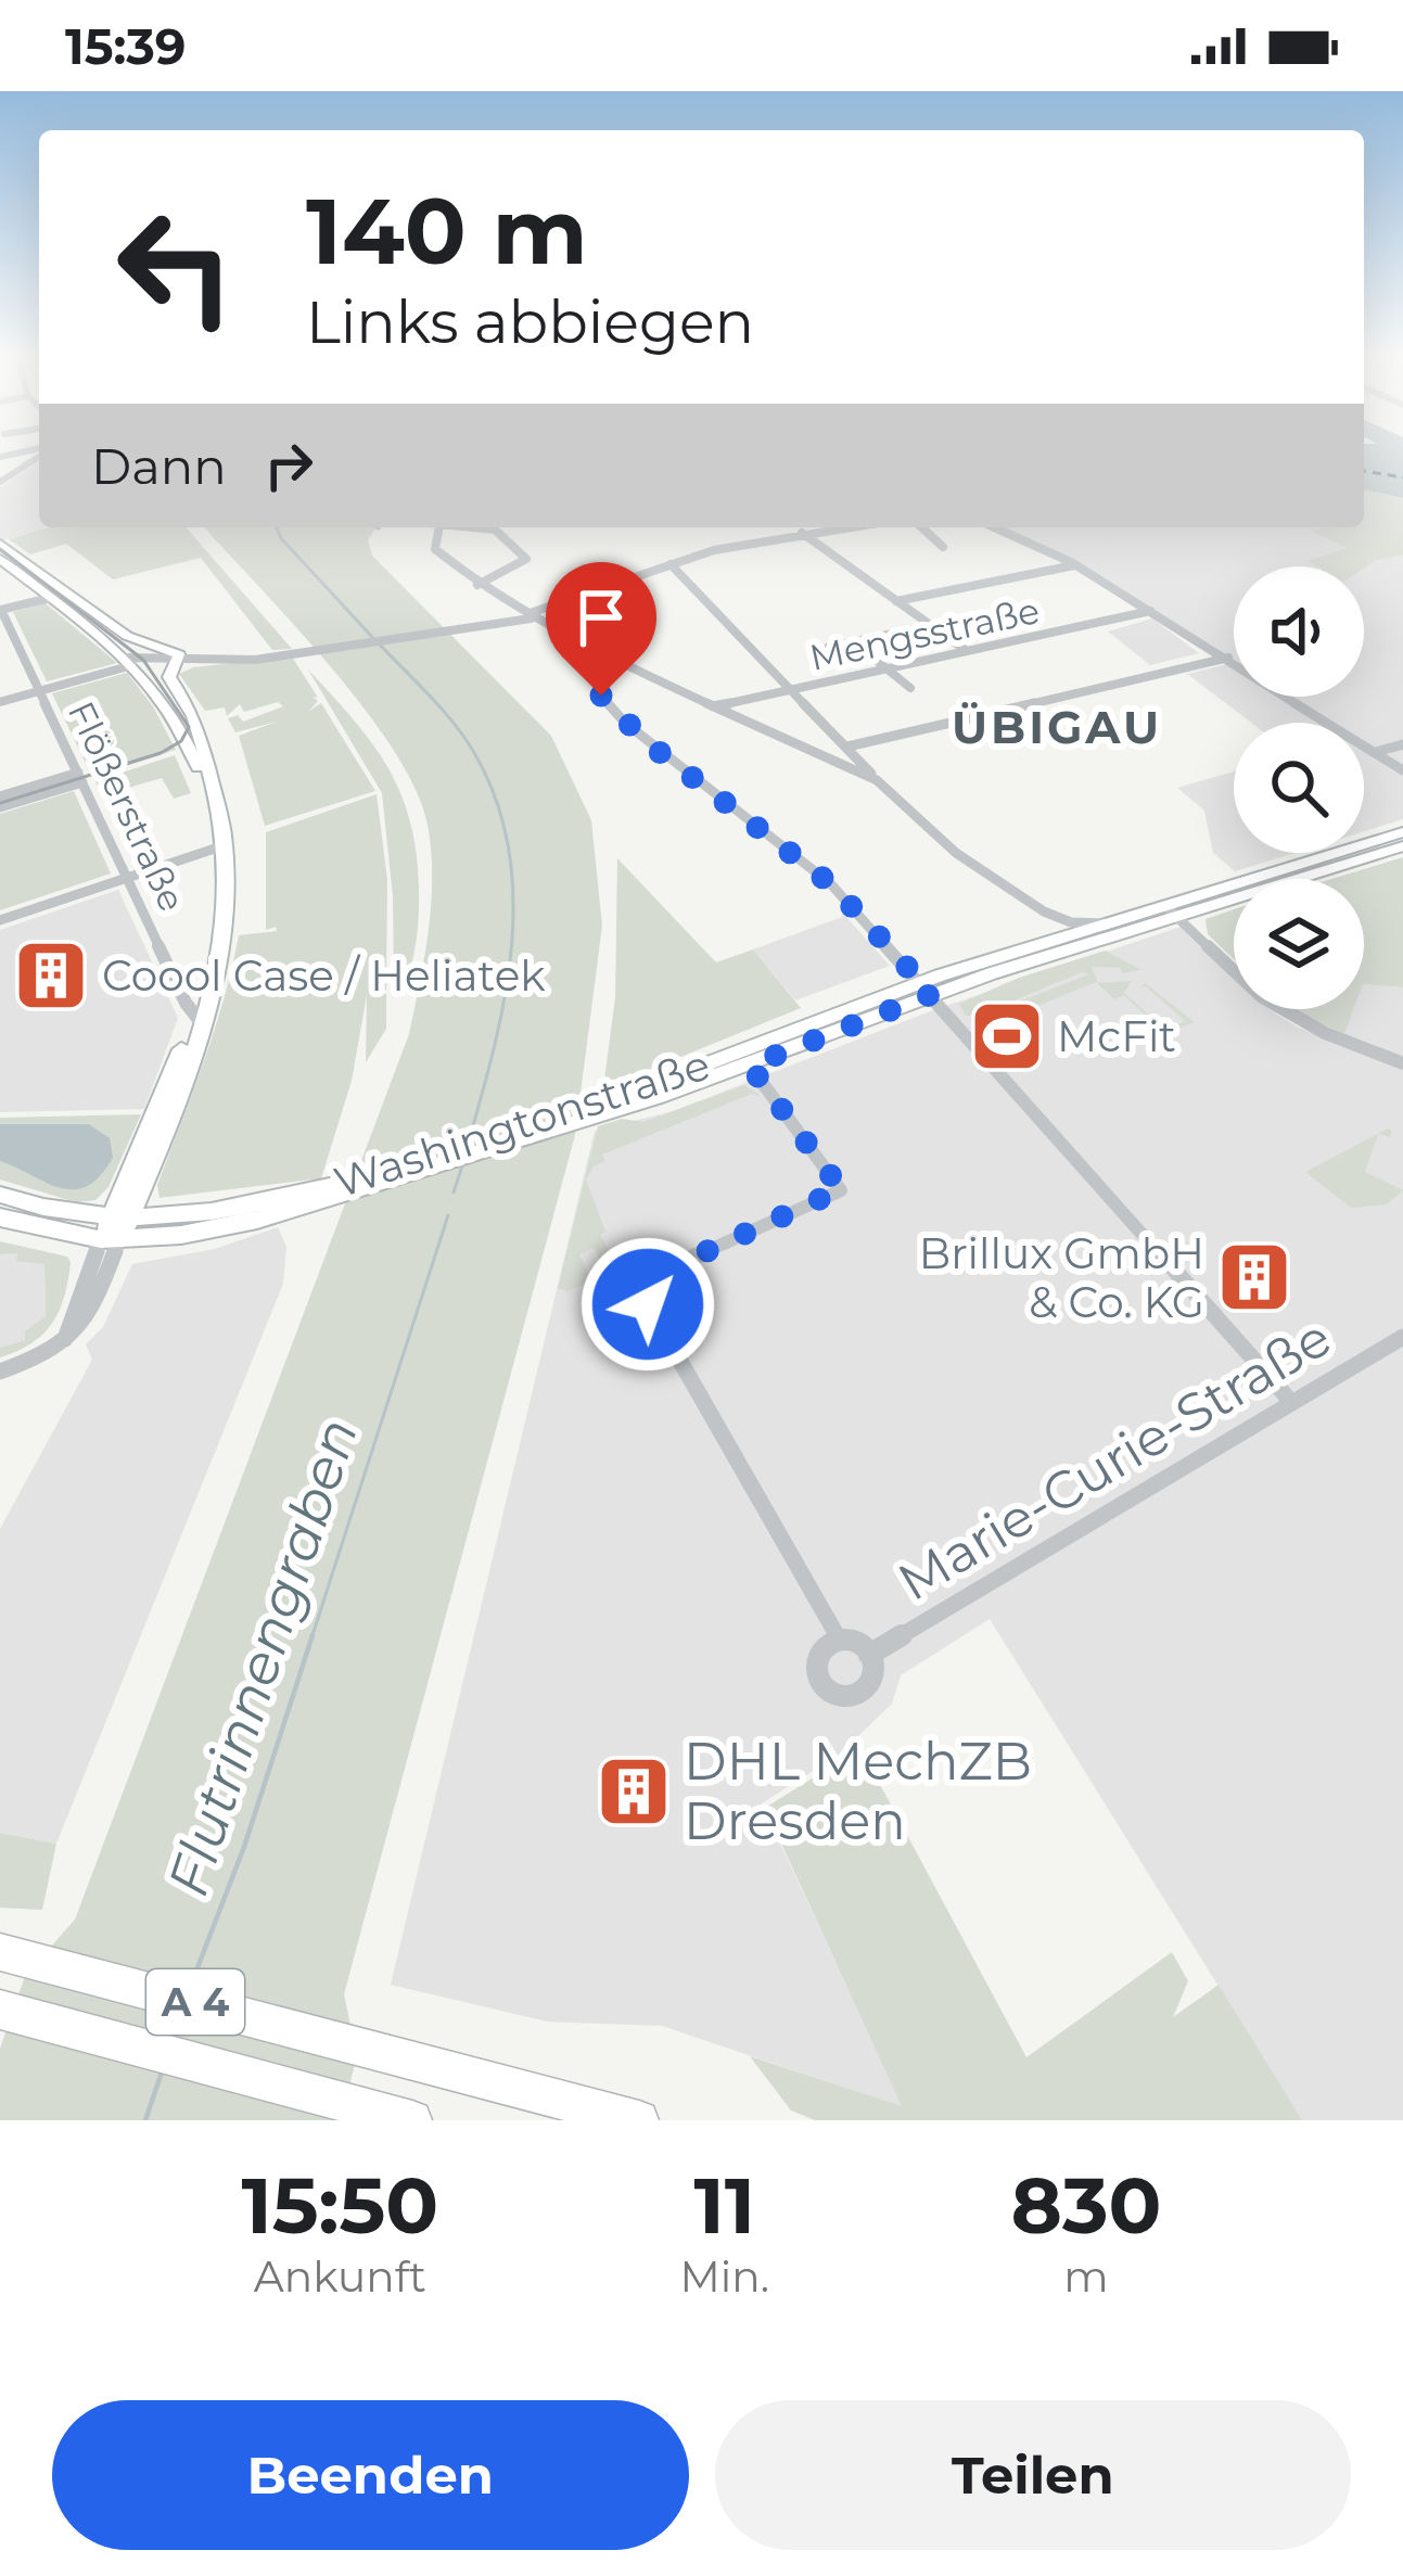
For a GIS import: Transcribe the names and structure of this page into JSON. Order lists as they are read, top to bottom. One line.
{"streets":{"highway":["A 4"],"main road":["Washingtonstraße"],"street":["Mengsstraße","Flößerstraße","Marie-Curie-Straße"]},"districts":["ÜBIGAU"],"water":["Flutrinnengraben"],"places":{"building":["Coool Case / Heliatek","Brillux GmbH & Co. KG","DHL MechZB Dresden"],"sports":["McFit"]},"page":{"status":"15:39","turn":["140 m","Links abbiegen"],"then":"Dann","eta":["15:50","Ankunft","11","Min.","830","m"],"buttons":["Beenden","Teilen"]}}
